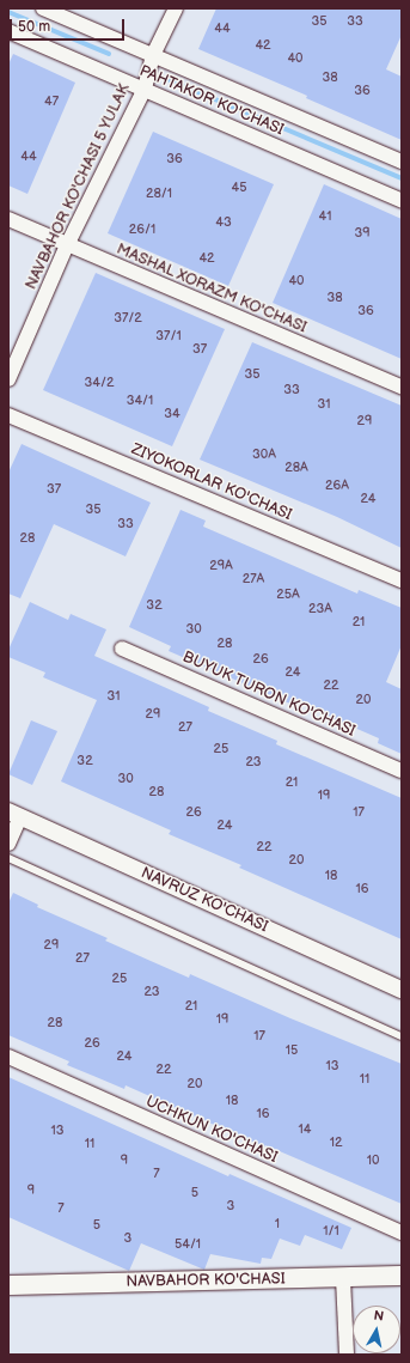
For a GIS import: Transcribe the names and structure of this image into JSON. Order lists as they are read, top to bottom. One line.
{"streets":{"main road":["NAVBAHOR KO'CHASI"],"street":["PAHTAKOR KO'CHASI","NAVBAHOR KO'CHASI 5 YULAK","MASHAL XORAZM KO'CHASI","ZIYOKORLAR KO'CHASI","BUYUK TURON KO'CHASI","NAVRUZ KO'CHASI","UCHKUN KO'CHASI"]},"crossings":[["PAHTAKOR KO'CHASI","NAVBAHOR KO'CHASI 5 YULAK"],["NAVBAHOR KO'CHASI 5 YULAK","MASHAL XORAZM KO'CHASI"]],"house_numbers":["35","33","44","42","40","38","36","47","44","36","45","28/1","41","43","26/1","39","42","40","38","36","37/2","37/1","37","35","34/2","33","34/1","31","34","29","30A","28A","26A","37","24","35","33","28","29A","27A","25A","32","23A","21","30","28","26","24","22","31","20","29","27","25","32","23","30","21","28","19","26","17","24","22","20","18","16","29","27","25","23","21","19","28","17","26","15","24","13","22","11","20","18","16","14","13","12","11","9","10","7","9","5","3","7","1","5","1/1","3","54/1"],"scale_bar":"50 m","north":"top"}
